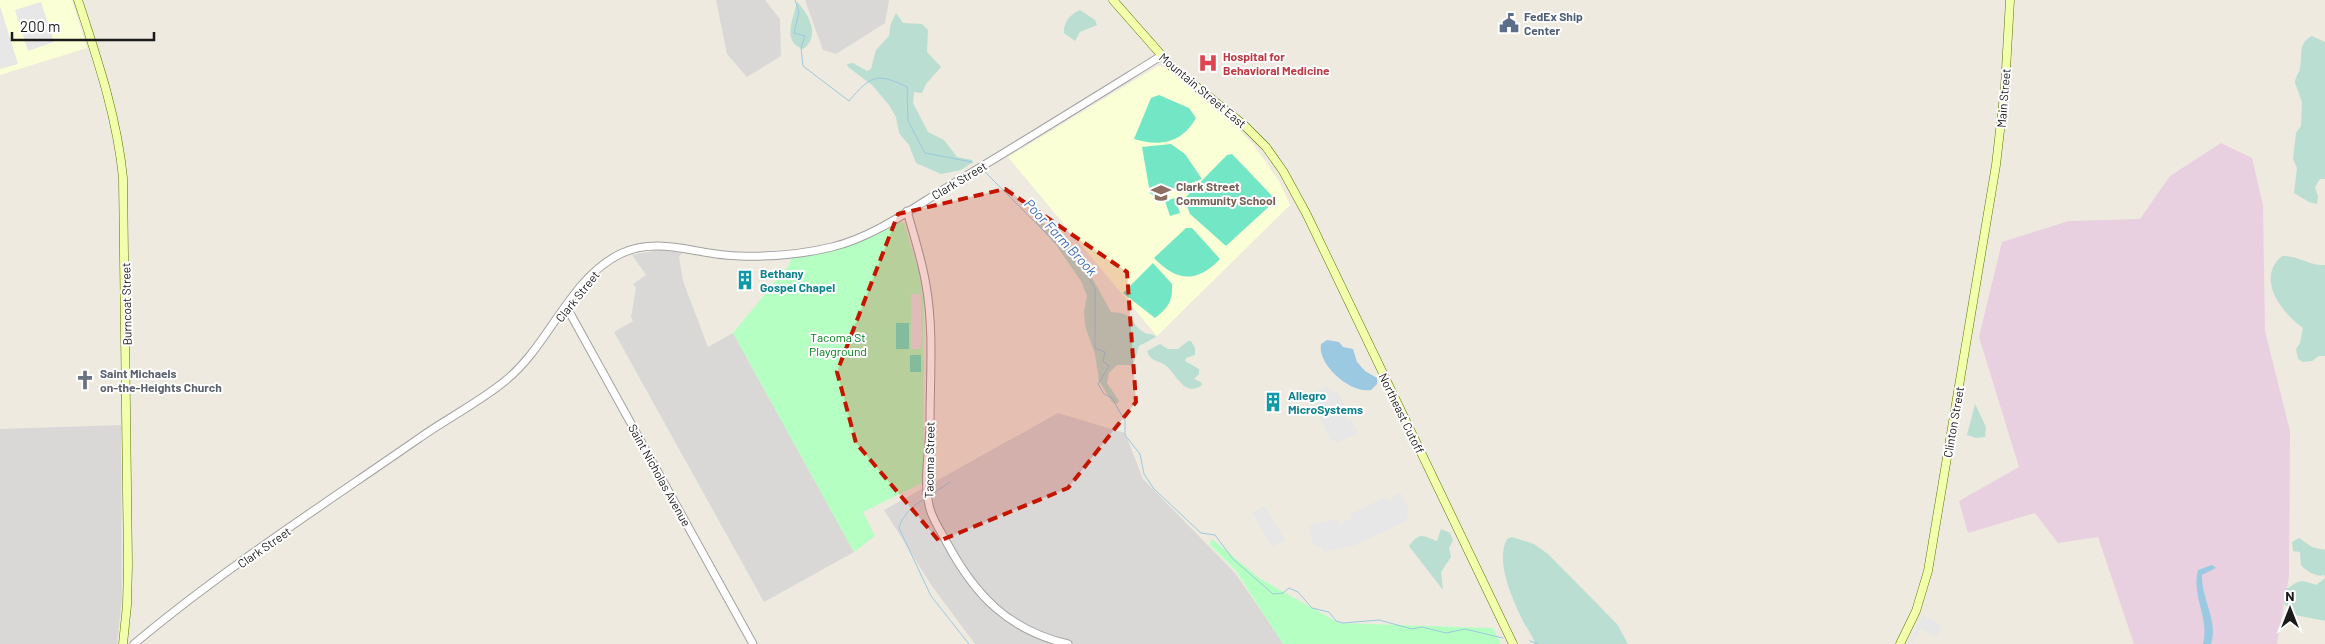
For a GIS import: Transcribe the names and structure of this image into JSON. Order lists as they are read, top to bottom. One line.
{"streets":{"main road":["Mountain Street East","Main Street","Burncoat Street","Northeast Cutoff","Clinton Street"],"street":["Clark Street","Tacoma Street","Saint Nicholas Avenue"]},"crossings":[["Mountain Street East","Clark Street"],["Mountain Street East","Northeast Cutoff"],["Main Street","Clinton Street"],["Clark Street","Tacoma Street"],["Clark Street","Saint Nicholas Avenue"]],"water":["Poor Farm Brook"],"parks":["Tacoma St Playground"],"places":{"public building":["FedEx Ship Center"],"hospital":["Hospital for Behavioral Medicine"],"school or university":["Clark Street Community School"],"building":["Bethany Gospel Chapel","Allegro MicroSystems"],"church":["Saint Michaels on-the-Heights Church"]},"scale_bar":"200 m","north":"top"}
